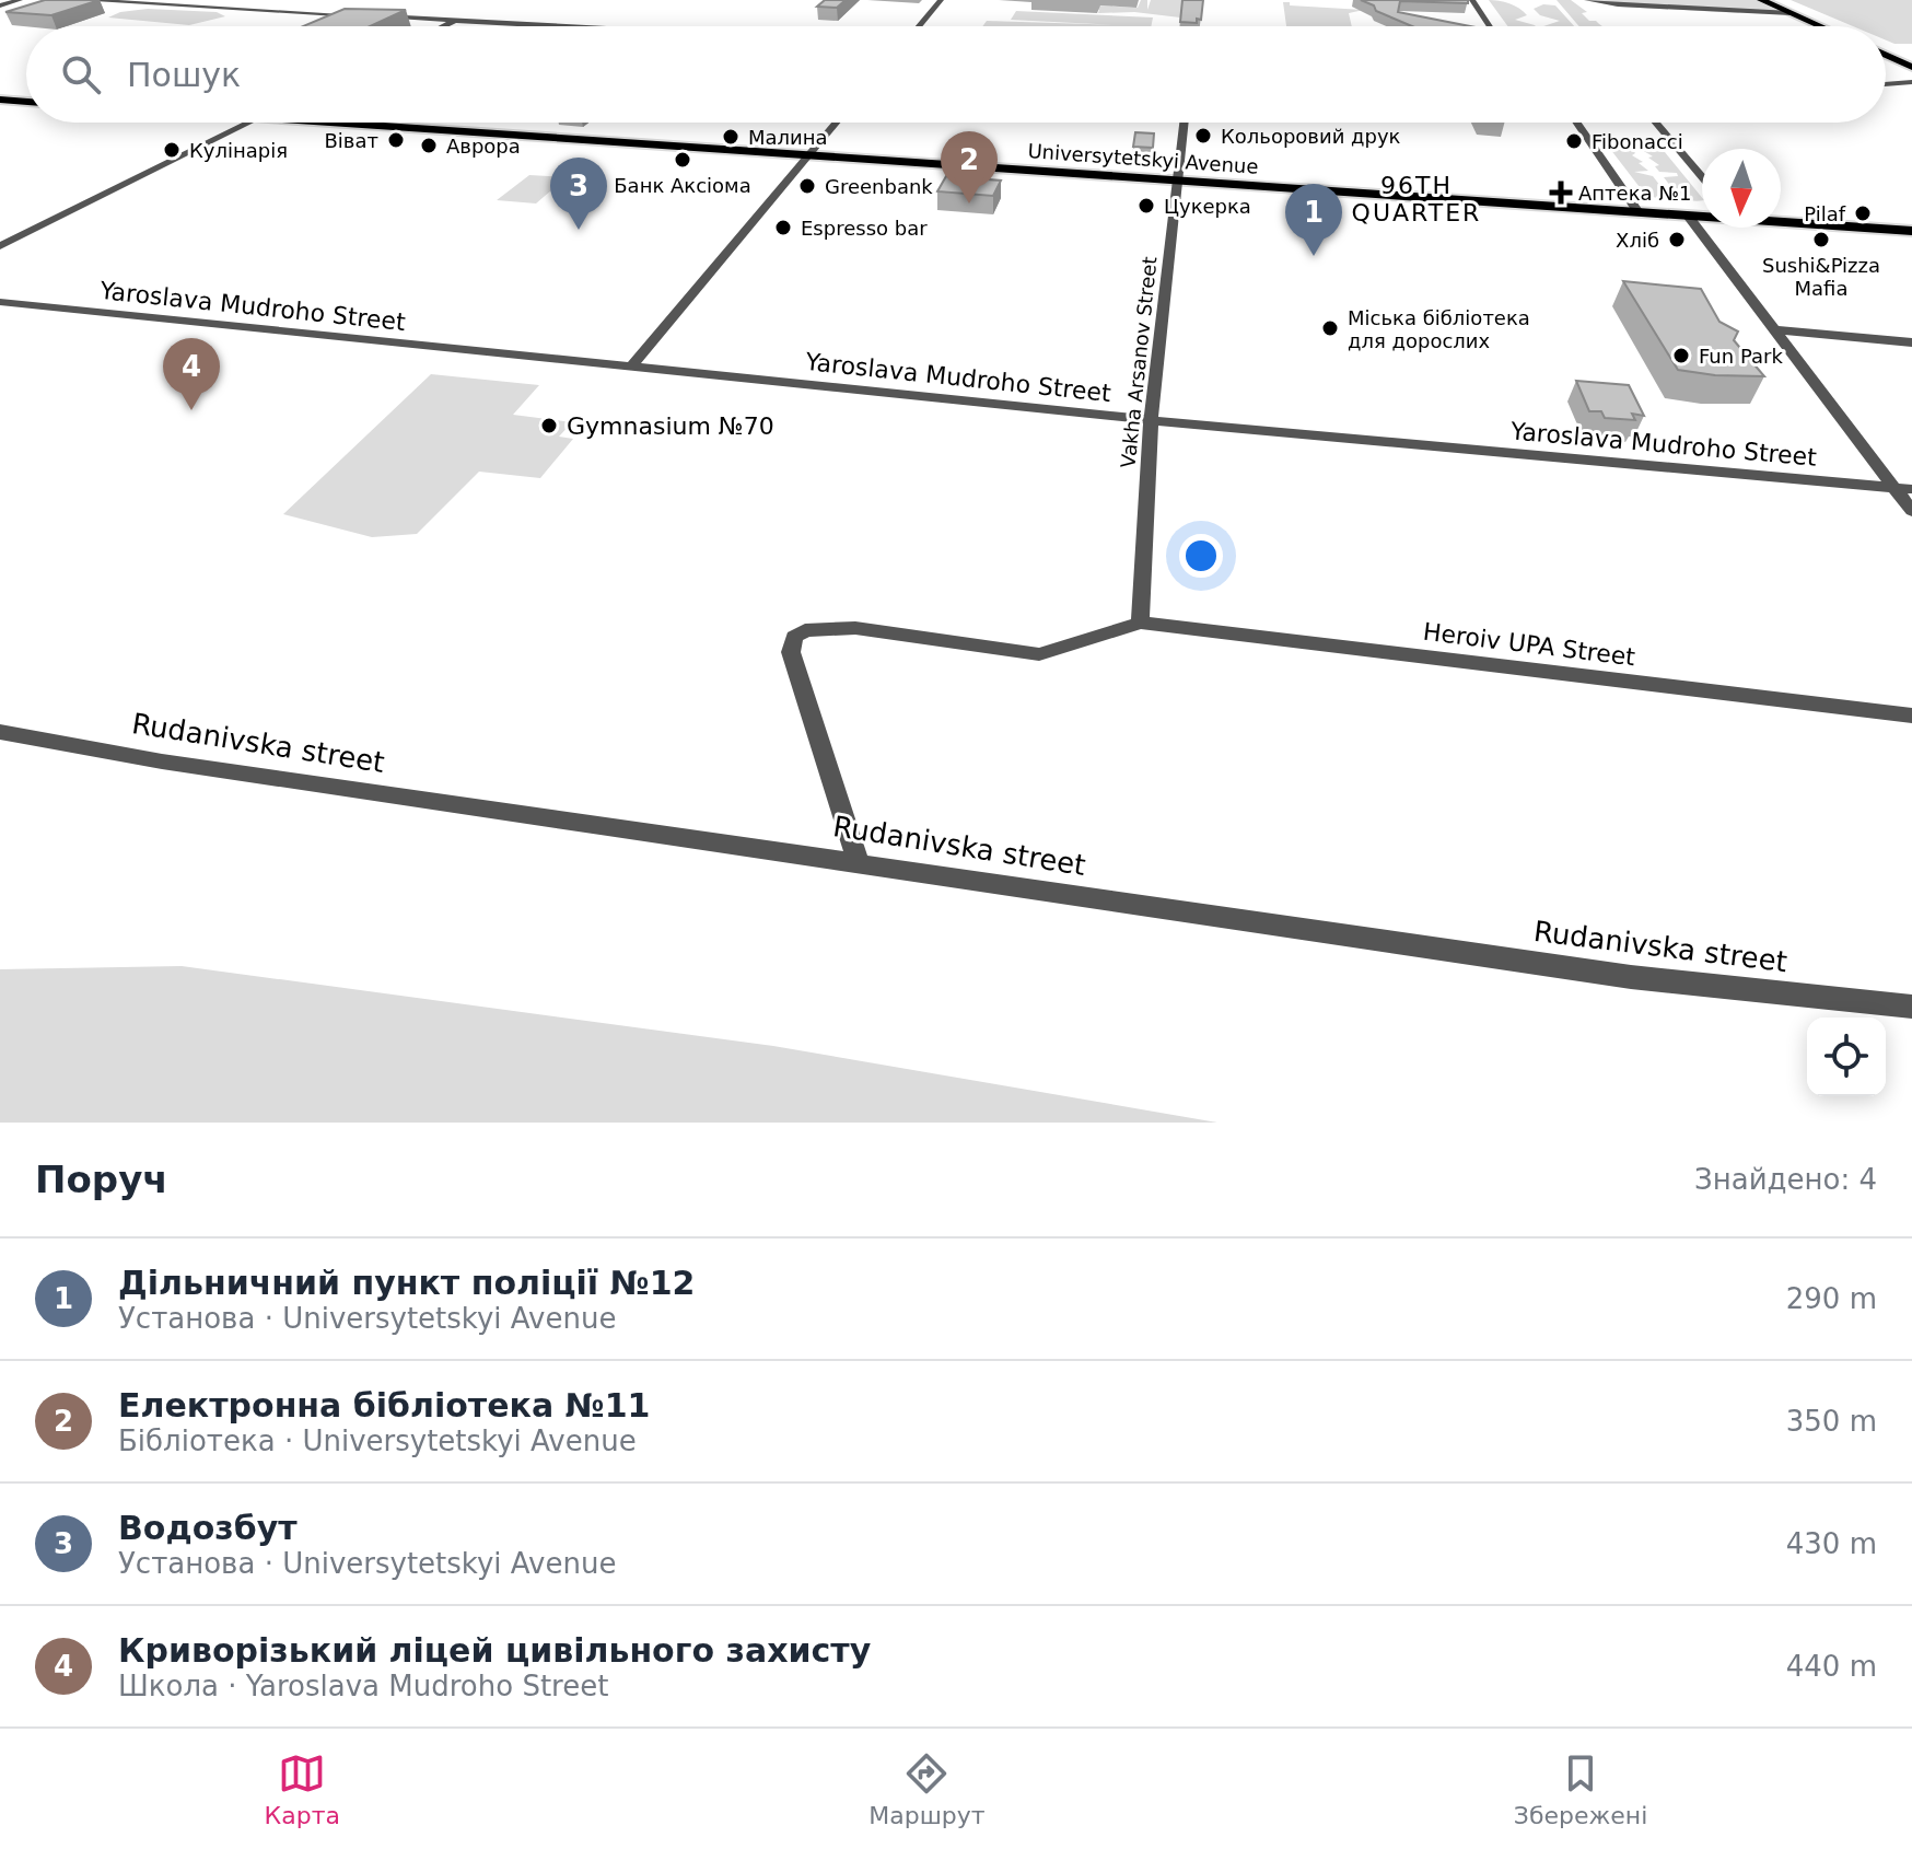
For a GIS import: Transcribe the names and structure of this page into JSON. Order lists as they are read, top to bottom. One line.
{"streets":{"main road":["Universytetskyi Avenue"],"street":["Yaroslava Mudroho Street","Vakha Arsanov Street","Heroiv UPA Street","Rudanivska street"]},"crossings":[["Universytetskyi Avenue","Vakha Arsanov Street"],["Yaroslava Mudroho Street","Vakha Arsanov Street"],["Vakha Arsanov Street","Heroiv UPA Street"]],"districts":["96TH QUARTER"],"places":{"other":["Кольоровий друк","Малина","Віват","Fibonacci","Аврора","Кулінарія","Банк Аксіома","Greenbank","Цукерка","Pilaf","Espresso bar","Хліб","Sushi&Pizza Mafia","Міська бібліотека для дорослих","Fun Park","Gymnasium №70"],"health":["Аптека №1"]},"north":"bottom","page":{"search":"Пошук","pins":["2","3","1","4"],"heading":["Поруч","Знайдено: 4"],"list":[{"mark":"1","name":"Дільничний пункт поліції №12","note":"Установа · Universytetskyi Avenue","value":"290 m"},{"mark":"2","name":"Електронна бібліотека №11","note":"Бібліотека · Universytetskyi Avenue","value":"350 m"},{"mark":"3","name":"Водозбут","note":"Установа · Universytetskyi Avenue","value":"430 m"},{"mark":"4","name":"Криворізький ліцей цивільного захисту","note":"Школа · Yaroslava Mudroho Street","value":"440 m"}],"nav":["Карта","Маршрут","Збережені"]}}
